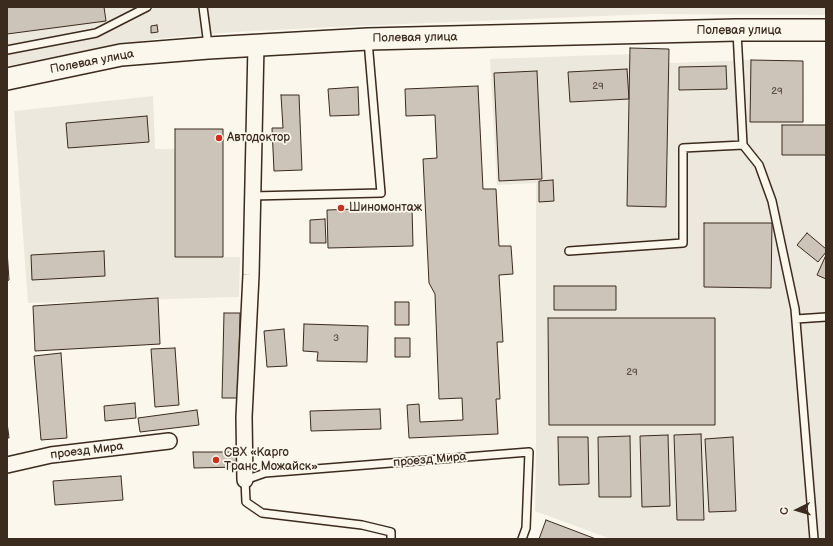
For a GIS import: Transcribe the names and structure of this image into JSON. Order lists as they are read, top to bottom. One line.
{"streets":{"main road":["Полевая улица"],"street":["проезд Мира"]},"places":["Автодоктор","Шиномонтаж","СВХ «Карго Транс Можайск»"],"house_numbers":["29","29","3","29"],"north":"left"}
